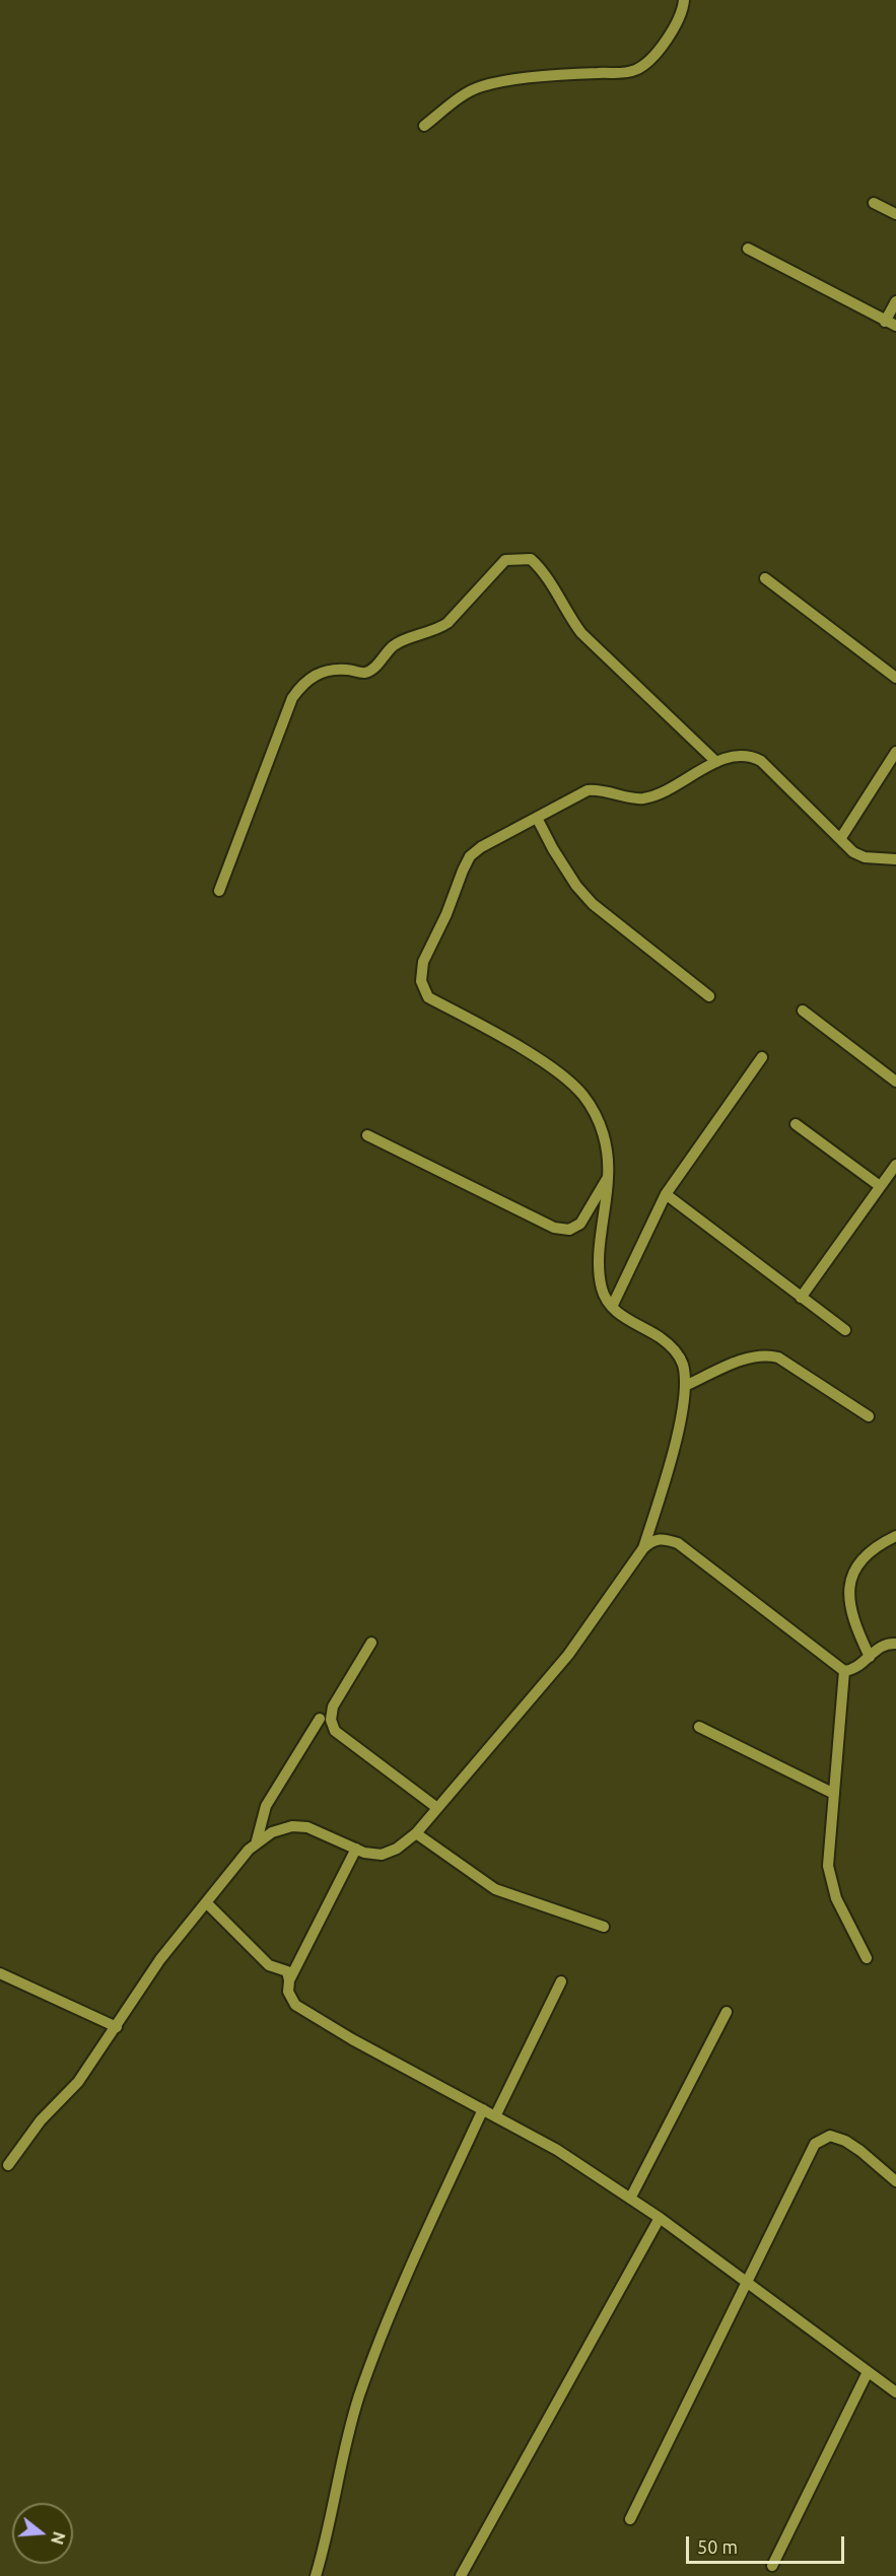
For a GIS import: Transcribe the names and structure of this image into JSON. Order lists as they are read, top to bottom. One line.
{"scale_bar":"50 m","north":"right"}
